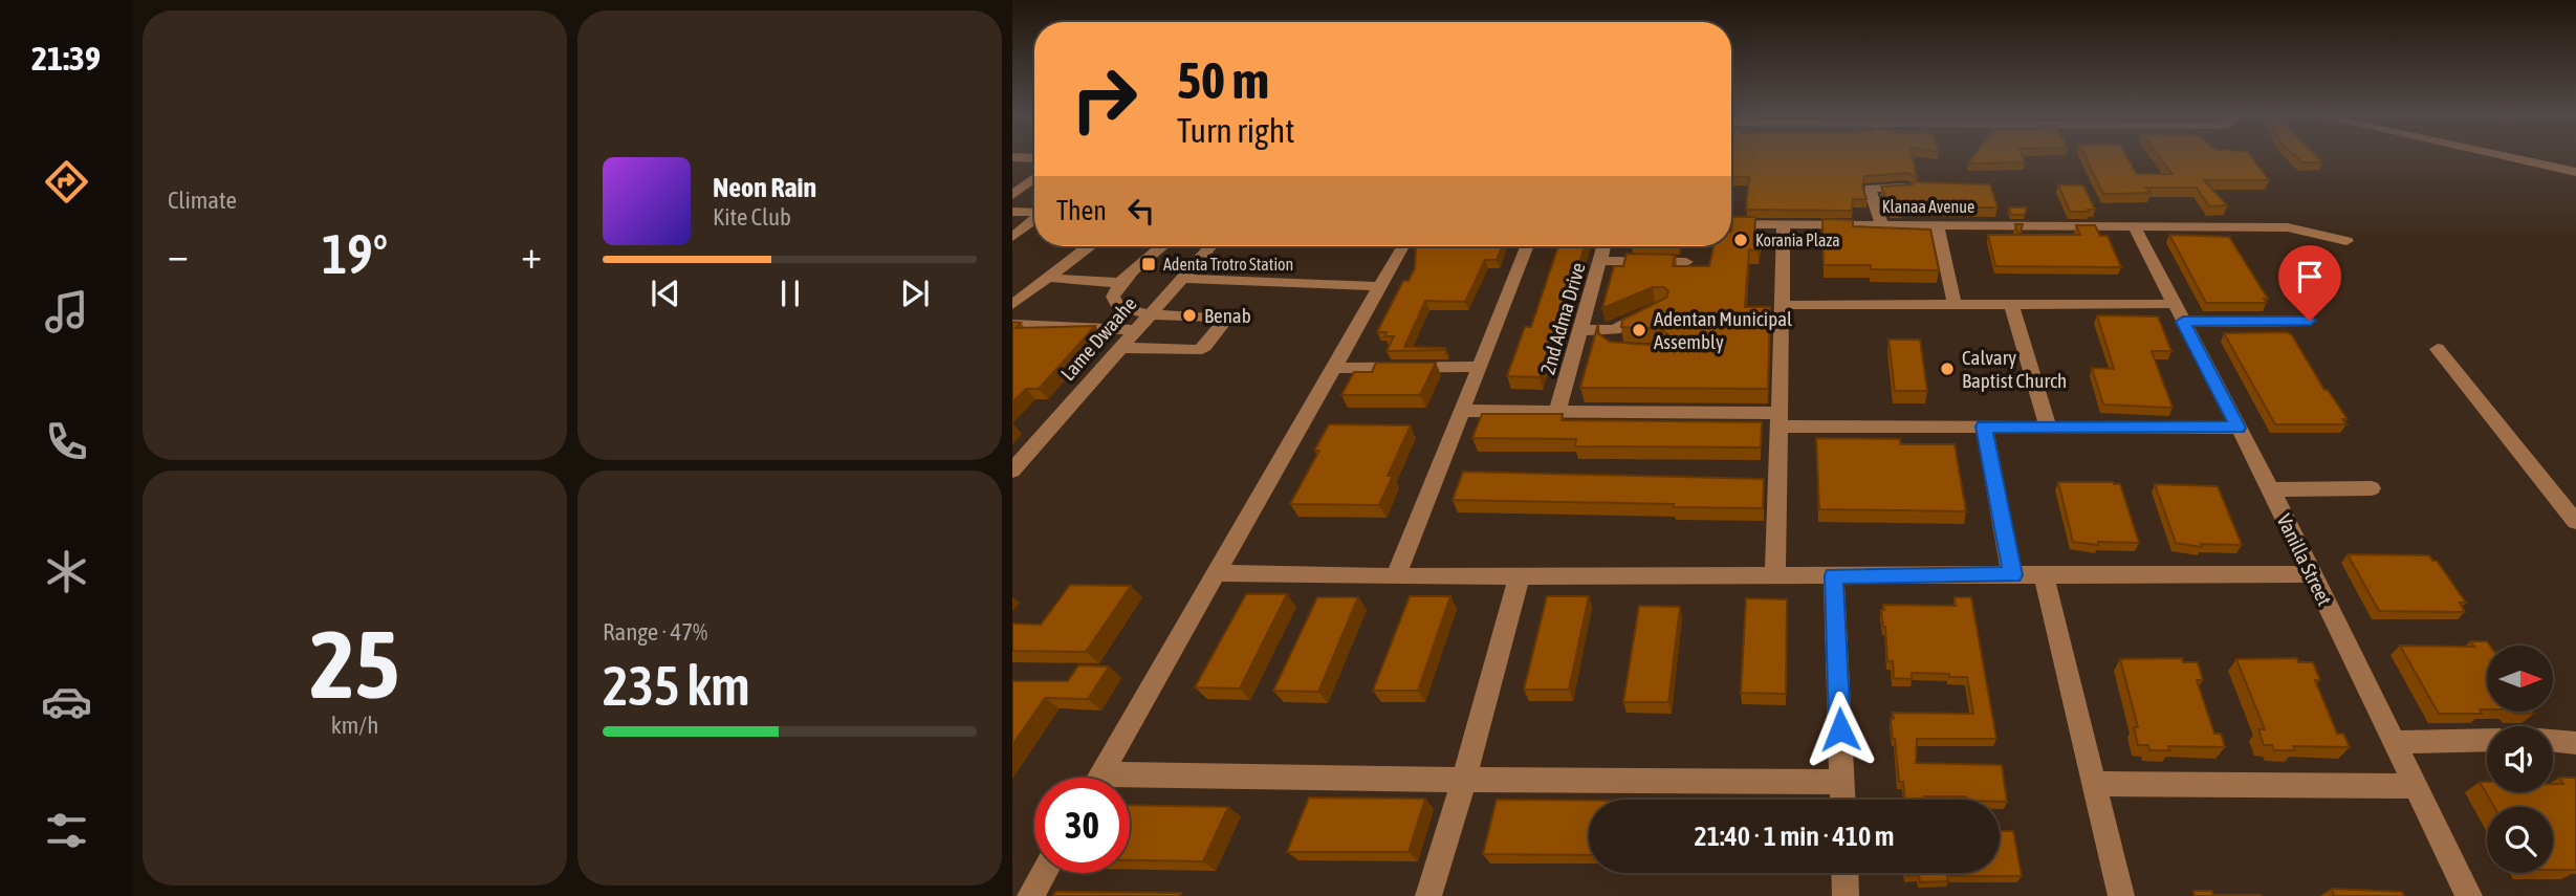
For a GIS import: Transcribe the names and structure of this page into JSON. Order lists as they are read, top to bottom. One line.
{"streets":{"street":["Klanaa Avenue","2nd Adma Drive","Lame Dwaahe","Vanilla Street"]},"crossings":[["Klanaa Avenue","Vanilla Street"]],"places":{"other":["Korania Plaza","Benab","Adentan Municipal Assembly","Calvary Baptist Church"],"transit":["Adenta Trotro Station"]},"north":"right","page":{"tabs":"21:39","tile":["Climate",["25","km/h"],["Range · 47%","235 km"]],"turn":["50 m","Turn right"],"song":["Neon Rain","Kite Club"],"then":"Then","heat":["−","19°","+"],"limit":"30","trip":"21:40 · 1 min · 410 m"}}
